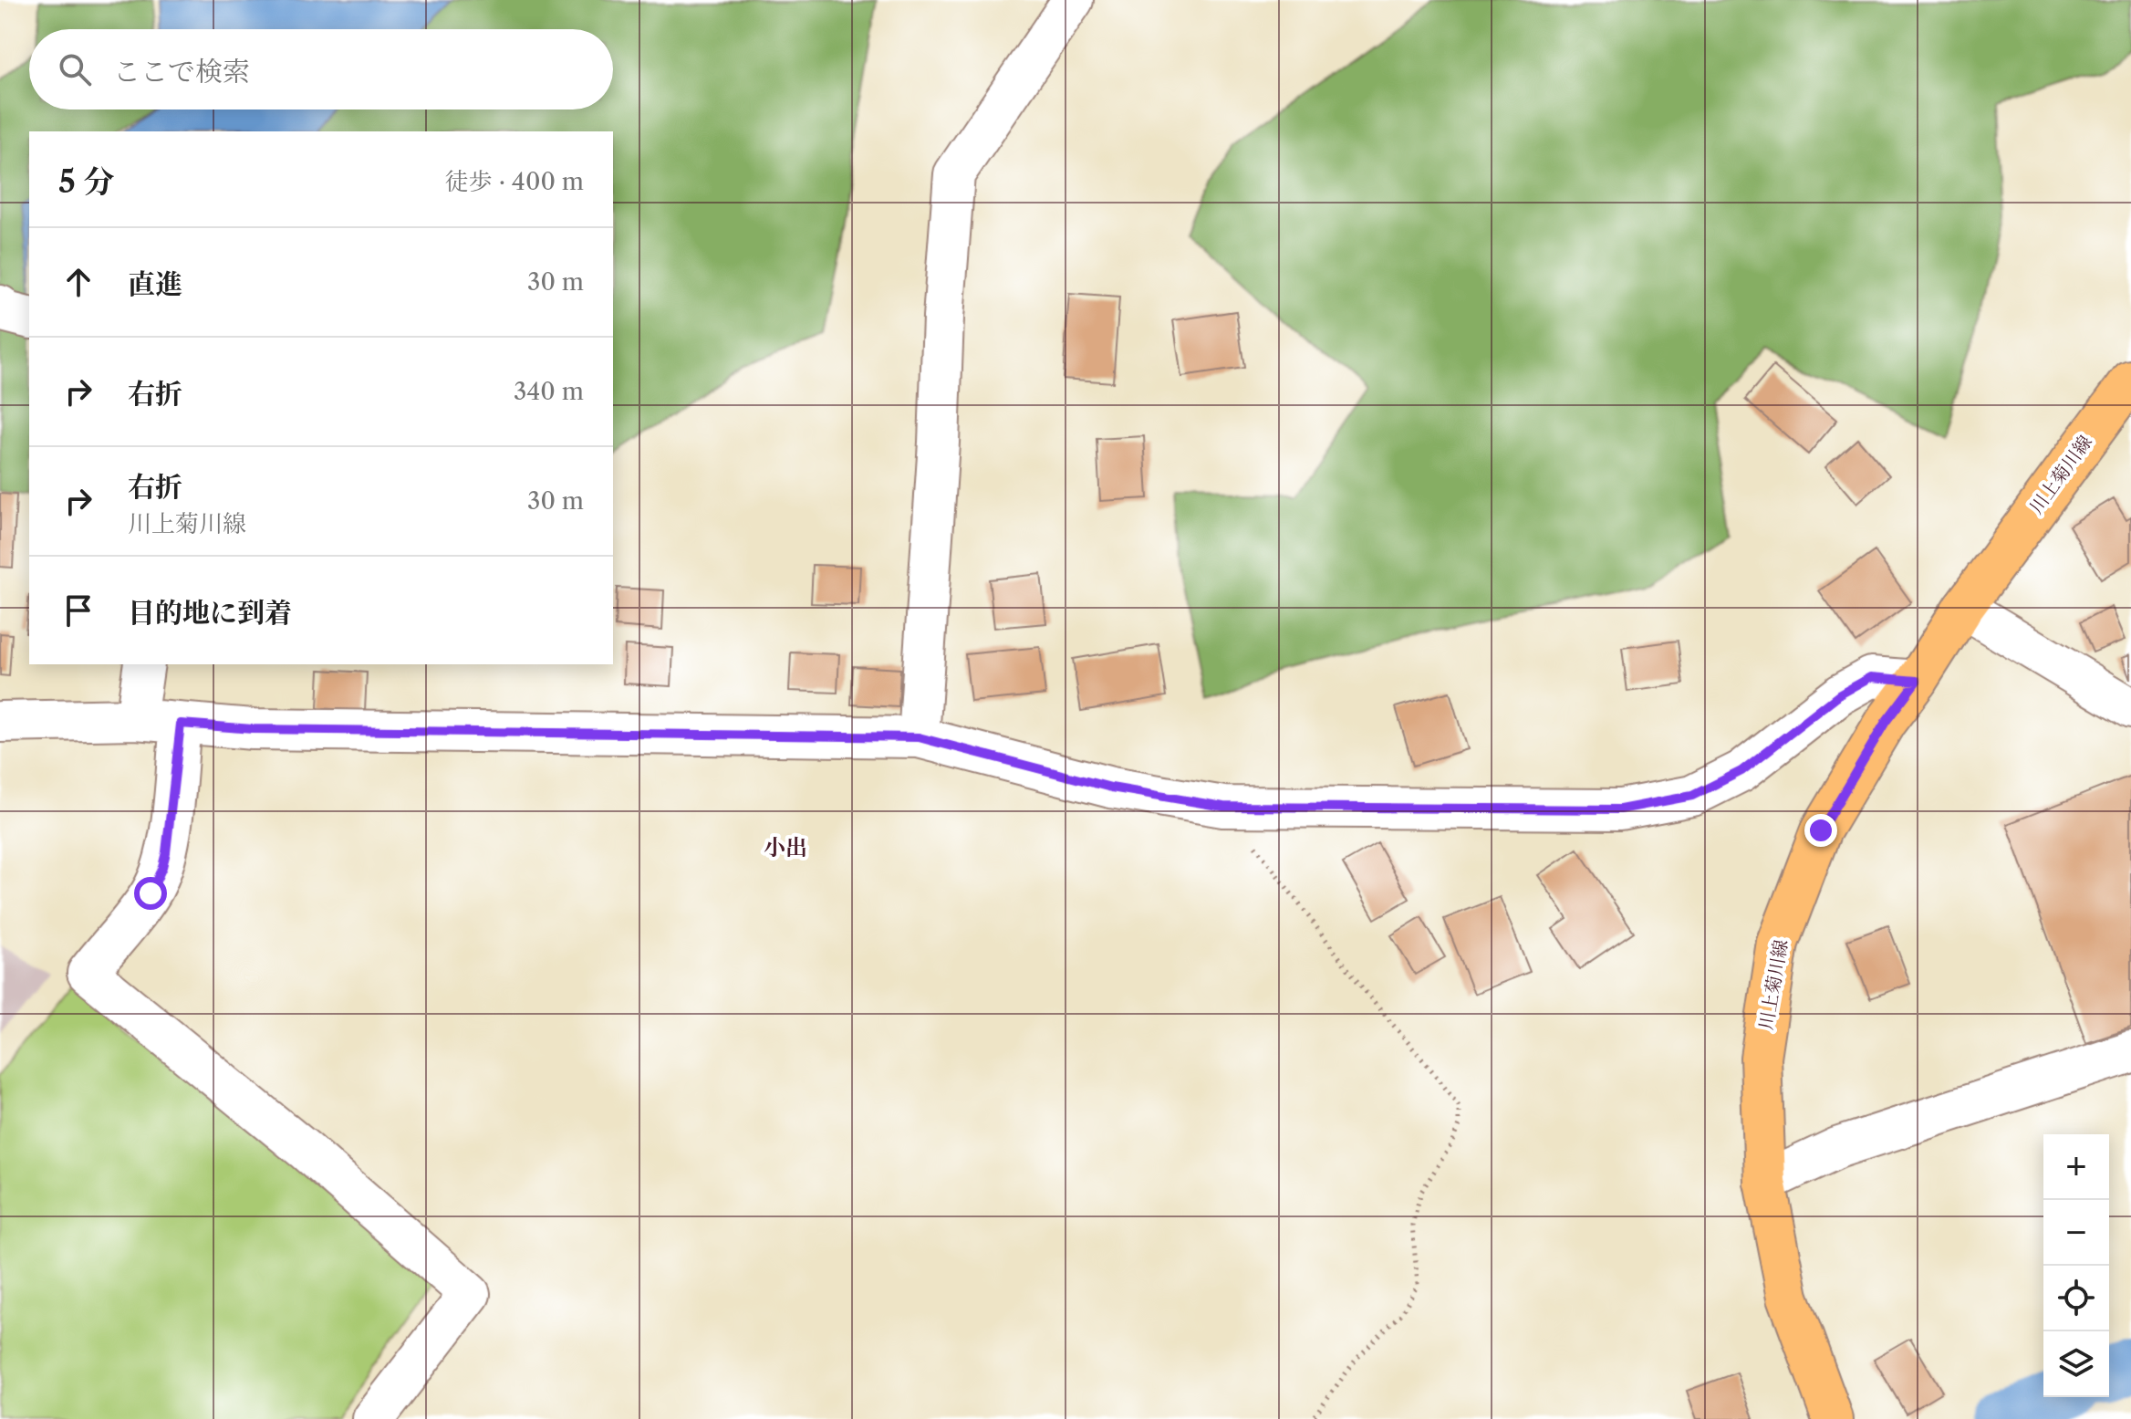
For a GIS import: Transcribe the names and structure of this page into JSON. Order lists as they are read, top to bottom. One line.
{"streets":{"main road":["川上菊川線"]},"districts":["小出"],"page":{"search":"ここで検索","heading":["5 分","徒歩 · 400 m"],"list":[["直進","30 m"],["右折","340 m"],["右折","川上菊川線","30 m"],"目的地に到着"],"map_buttons":["+","−"]}}
